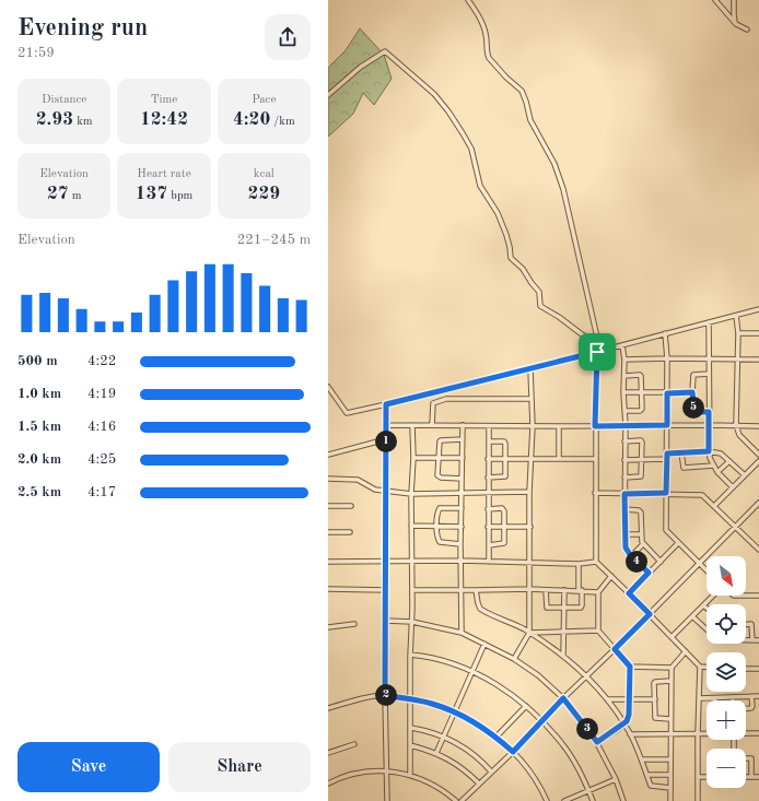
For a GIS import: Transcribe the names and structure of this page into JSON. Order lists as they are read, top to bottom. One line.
{"north":"bottom right","page":{"heading":["Evening run","21:59"],"stats":[["Distance","2.93 km"],["Time","12:42"],["Pace","4:20 /km"],["Elevation","27 m"],["Heart rate","137 bpm"],["kcal","229"]],"chart":["Elevation","221–245 m"],"list":[{"name":"500 m","note":"4:22"},{"name":"1.0 km","note":"4:19"},{"name":"1.5 km","note":"4:16"},{"name":"2.0 km","note":"4:25"},{"name":"2.5 km","note":"4:17"}],"pins":["5","1","4","2","3"],"map_buttons":["+","−"],"buttons":["Save","Share"]}}
